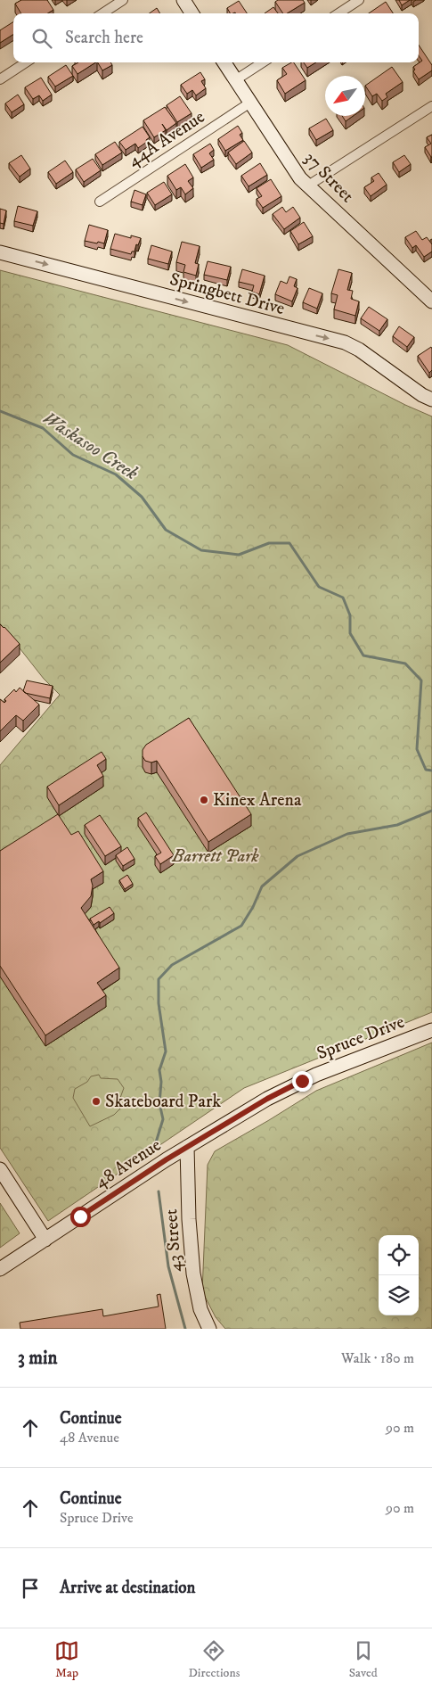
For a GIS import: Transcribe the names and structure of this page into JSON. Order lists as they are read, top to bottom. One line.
{"streets":{"street":["44A Avenue","37 Street","Springbett Drive","Spruce Drive","48 Avenue","43 Street"]},"crossings":[["44A Avenue","37 Street"],["Spruce Drive","48 Avenue"],["Spruce Drive","43 Street"],["48 Avenue","43 Street"]],"one_way":["Springbett Drive"],"water":["Waskasoo Creek"],"parks":["Barrett Park"],"places":["Kinex Arena","Skateboard Park"],"north":"bottom left","page":{"search":"Search here","heading":["3 min","Walk · 180 m"],"list":[["Continue","48 Avenue","90 m"],["Continue","Spruce Drive","90 m"],"Arrive at destination"],"nav":["Map","Directions","Saved"]}}
